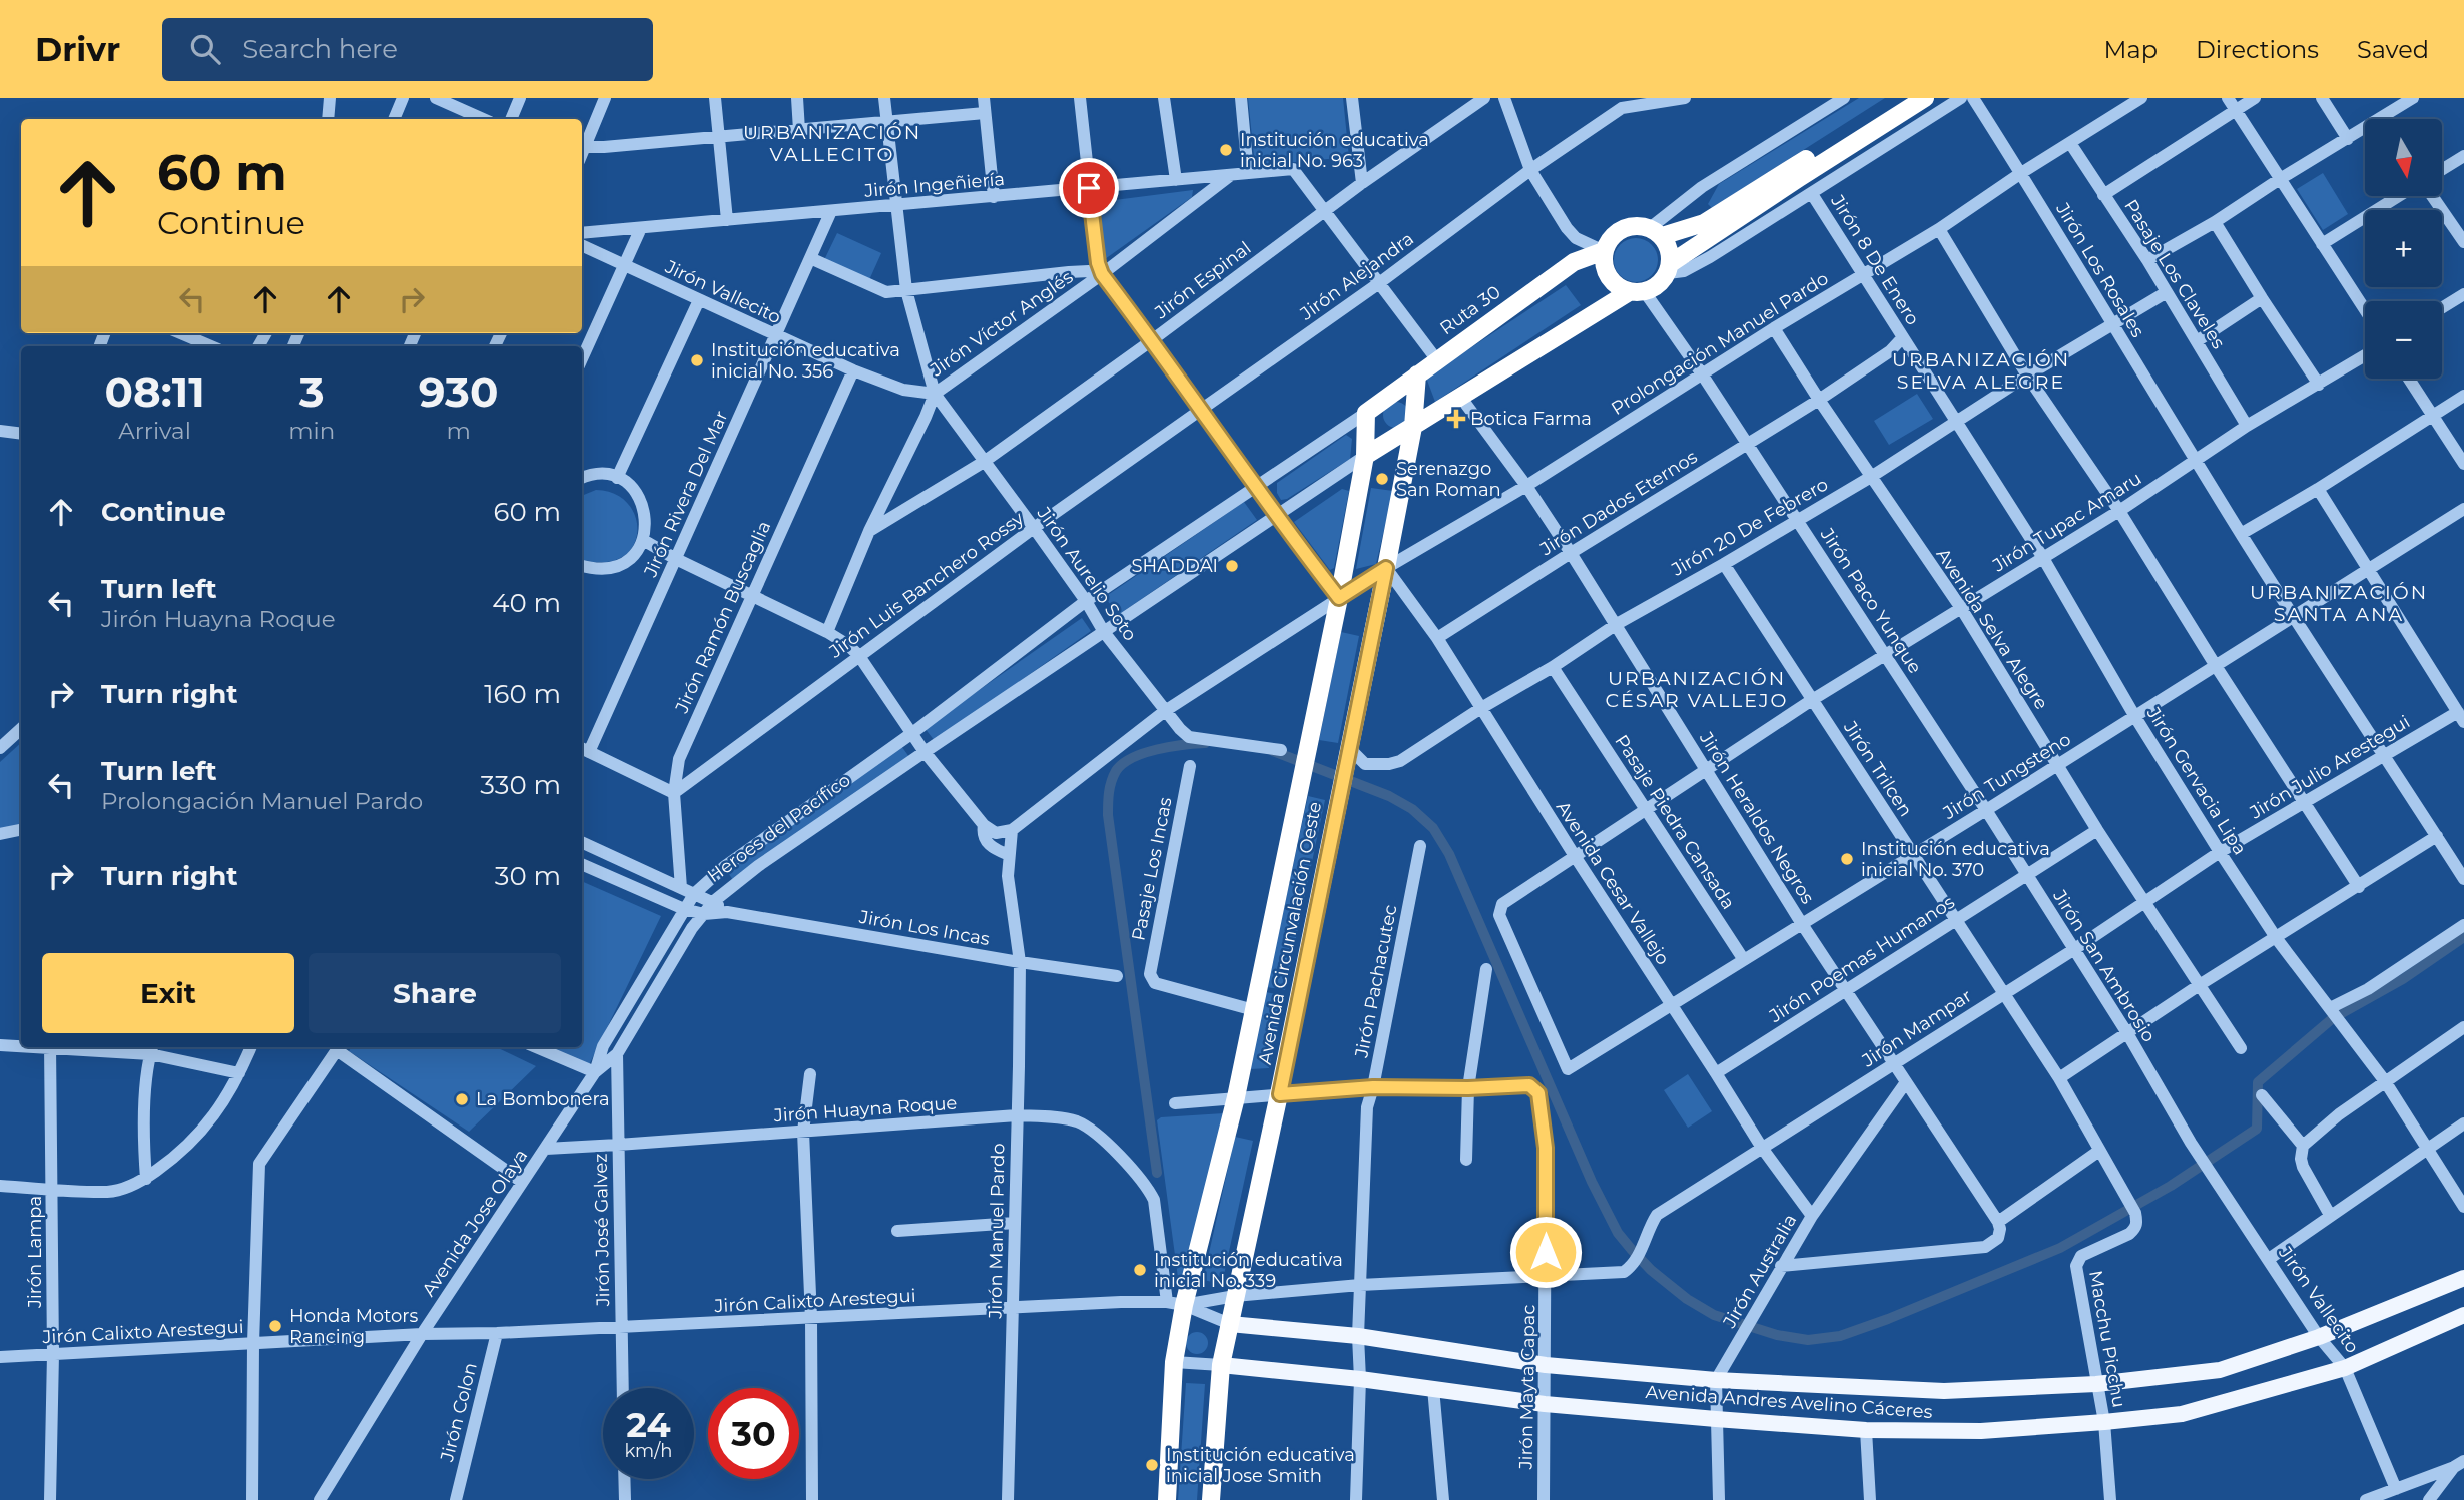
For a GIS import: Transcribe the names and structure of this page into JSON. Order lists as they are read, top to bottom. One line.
{"streets":{"highway":["Ruta 30","Heroes del Pacífico","Avenida Circunvalación Oeste"],"main road":["Avenida Andres Avelino Cáceres"],"street":["Jirón Ingeñiería","Jirón 8 De Enero","Jirón Los Rosales","Pasaje Los Claveles","Jirón Alejandra","Jirón Espinal","Jirón Vallecito","Jirón Víctor Anglés","Prolongación Manuel Pardo","Jirón Rivera Del Mar","Jirón Dados Eternos","Jirón Tupac Amaru","Jirón 20 De Febrero","Jirón Aurelio Soto","Jirón Luis Banchero Rossy","Jirón Paco Yunque","Jirón Ramón Buscaglia","Avenida Selva Alegre","Jirón Julio Arestegui","Jirón Trilcen","Jirón Tungsteno","Jirón Gervacia Lipa","Jirón Heraldos Negros","Pasaje Piedra Cansada","Pasaje Los Incas","Avenida Cesar Vallejo","Jirón Los Incas","Jirón Poemas Humanos","Jirón San Ambrosio","Jirón Pachacutec","Jirón Mampar","Jirón Huayna Roque","Avenida Jose Olaya","Jirón José Galvez","Jirón Manuel Pardo","Jirón Lampa","Jirón Australia","Jirón Calixto Arestegui","Macchu Picchu","Jirón Mayta Capac","Jirón Colon"]},"crossings":[["Jirón Ingeñiería","Jirón Espinal"],["Jirón Ingeñiería","Jirón Víctor Anglés"],["Jirón Ingeñiería","Jirón Rivera Del Mar"],["Jirón 8 De Enero","Prolongación Manuel Pardo"],["Jirón 8 De Enero","Jirón Dados Eternos"],["Jirón 8 De Enero","Jirón Tupac Amaru"],["Jirón 8 De Enero","Jirón 20 De Febrero"],["Jirón 8 De Enero","Jirón Gervacia Lipa"],["Jirón Los Rosales","Prolongación Manuel Pardo"],["Jirón Los Rosales","Jirón Tupac Amaru"],["Jirón Los Rosales","Jirón 20 De Febrero"],["Jirón Los Rosales","Jirón Julio Arestegui"],["Jirón Los Rosales","Jirón Tungsteno"],["Pasaje Los Claveles","Prolongación Manuel Pardo"],["Pasaje Los Claveles","Jirón Tupac Amaru"],["Pasaje Los Claveles","Jirón 20 De Febrero"],["Jirón Alejandra","Jirón Luis Banchero Rossy"],["Jirón Espinal","Jirón Víctor Anglés"],["Jirón Espinal","Jirón Aurelio Soto"],["Jirón Vallecito","Jirón Víctor Anglés"],["Jirón Vallecito","Jirón Rivera Del Mar"],["Jirón Vallecito","Jirón Aurelio Soto"],["Jirón Vallecito","Jirón Ramón Buscaglia"],["Jirón Vallecito","Jirón San Ambrosio"],["Jirón Vallecito","Avenida Andres Avelino Cáceres"],["Ruta 30","Heroes del Pacífico"],["Ruta 30","Avenida Circunvalación Oeste"],["Jirón Víctor Anglés","Jirón Aurelio Soto"],["Prolongación Manuel Pardo","Jirón Aurelio Soto"],["Prolongación Manuel Pardo","Jirón Paco Yunque"],["Prolongación Manuel Pardo","Avenida Selva Alegre"],["Prolongación Manuel Pardo","Jirón Heraldos Negros"],["Prolongación Manuel Pardo","Avenida Cesar Vallejo"],["Prolongación Manuel Pardo","Avenida Circunvalación Oeste"],["Jirón Dados Eternos","Jirón Paco Yunque"],["Jirón Dados Eternos","Avenida Selva Alegre"],["Jirón Dados Eternos","Jirón Heraldos Negros"],["Jirón Dados Eternos","Avenida Cesar Vallejo"],["Jirón Tupac Amaru","Jirón Paco Yunque"],["Jirón Tupac Amaru","Avenida Selva Alegre"],["Jirón Tupac Amaru","Jirón Trilcen"],["Jirón Tupac Amaru","Jirón Tungsteno"],["Jirón Tupac Amaru","Jirón Gervacia Lipa"],["Jirón Tupac Amaru","Jirón Heraldos Negros"],["Jirón Tupac Amaru","Pasaje Piedra Cansada"],["Jirón Tupac Amaru","Avenida Cesar Vallejo"],["Jirón 20 De Febrero","Jirón Paco Yunque"],["Jirón 20 De Febrero","Avenida Selva Alegre"],["Jirón 20 De Febrero","Jirón Trilcen"],["Jirón 20 De Febrero","Jirón Heraldos Negros"],["Jirón 20 De Febrero","Pasaje Piedra Cansada"],["Jirón 20 De Febrero","Avenida Cesar Vallejo"],["Jirón 20 De Febrero","Avenida Circunvalación Oeste"],["Jirón Aurelio Soto","Jirón Luis Banchero Rossy"],["Jirón Aurelio Soto","Heroes del Pacífico"],["Jirón Luis Banchero Rossy","Jirón Ramón Buscaglia"],["Jirón Paco Yunque","Jirón Tungsteno"],["Jirón Paco Yunque","Jirón San Ambrosio"],["Avenida Selva Alegre","Jirón Tungsteno"],["Avenida Selva Alegre","Jirón Poemas Humanos"],["Avenida Selva Alegre","Jirón Mampar"],["Jirón Julio Arestegui","Jirón Gervacia Lipa"],["Jirón Julio Arestegui","Jirón Mampar"],["Jirón Trilcen","Jirón Tungsteno"],["Jirón Trilcen","Jirón Poemas Humanos"],["Jirón Trilcen","Jirón Mampar"],["Jirón Trilcen","Macchu Picchu"],["Jirón Tungsteno","Jirón Gervacia Lipa"],["Jirón Tungsteno","Jirón Heraldos Negros"],["Jirón Tungsteno","Pasaje Piedra Cansada"],["Jirón Tungsteno","Avenida Cesar Vallejo"],["Jirón Tungsteno","Jirón San Ambrosio"],["Jirón Gervacia Lipa","Jirón Mampar"],["Jirón Heraldos Negros","Jirón Poemas Humanos"],["Jirón Heraldos Negros","Jirón Mampar"],["Jirón Heraldos Negros","Jirón Australia"],["Heroes del Pacífico","Jirón Los Incas"],["Heroes del Pacífico","Avenida Circunvalación Oeste"],["Heroes del Pacífico","Avenida Jose Olaya"],["Heroes del Pacífico","Jirón José Galvez"],["Pasaje Los Incas","Avenida Circunvalación Oeste"],["Avenida Cesar Vallejo","Avenida Circunvalación Oeste"],["Avenida Cesar Vallejo","Jirón Poemas Humanos"],["Avenida Cesar Vallejo","Jirón Mampar"],["Avenida Cesar Vallejo","Jirón Australia"],["Jirón Los Incas","Jirón Manuel Pardo"],["Avenida Circunvalación Oeste","Jirón Huayna Roque"],["Avenida Circunvalación Oeste","Jirón Calixto Arestegui"],["Avenida Circunvalación Oeste","Avenida Andres Avelino Cáceres"],["Jirón Poemas Humanos","Jirón San Ambrosio"],["Jirón San Ambrosio","Jirón Mampar"],["Jirón Pachacutec","Jirón Calixto Arestegui"],["Jirón Pachacutec","Avenida Andres Avelino Cáceres"],["Jirón Mampar","Jirón Calixto Arestegui"],["Jirón Huayna Roque","Avenida Jose Olaya"],["Jirón Huayna Roque","Jirón José Galvez"],["Jirón Huayna Roque","Jirón Manuel Pardo"],["Jirón Huayna Roque","Jirón Calixto Arestegui"],["Avenida Jose Olaya","Jirón Calixto Arestegui"],["Jirón José Galvez","Jirón Calixto Arestegui"],["Jirón Manuel Pardo","Jirón Calixto Arestegui"],["Jirón Lampa","Jirón Calixto Arestegui"],["Jirón Australia","Avenida Andres Avelino Cáceres"],["Jirón Calixto Arestegui","Jirón Mayta Capac"],["Jirón Calixto Arestegui","Jirón Colon"],["Macchu Picchu","Avenida Andres Avelino Cáceres"],["Jirón Mayta Capac","Avenida Andres Avelino Cáceres"]],"districts":["URBANIZACIÓN VALLECITO","URBANIZACIÓN SELVA ALEGRE","URBANIZACIÓN SANTA ANA","URBANIZACIÓN CÉSAR VALLEJO"],"places":{"other":["Institución educativa inicial No. 963","Institución educativa inicial No. 356","Serenazgo San Roman","SHADDAI","Institución educativa inicial No. 370","La Bombonera","Institución educativa inicial No. 339","Honda Motors Rancing","Institución educativa inicial Jose Smith"],"health":["Botica Farma"]},"north":"bottom","page":{"header":"Drivr","search":"Search here","nav":["Map","Directions","Saved"],"map_buttons":["+","−"],"turn":["60 m","Continue"],"eta":["08:11","Arrival","3","min","930","m"],"list":[{"name":"Continue","value":"60 m"},{"name":"Turn left","note":"Jirón Huayna Roque","value":"40 m"},{"name":"Turn right","value":"160 m"},{"name":"Turn left","note":"Prolongación Manuel Pardo","value":"330 m"},{"name":"Turn right","value":"30 m"}],"buttons":["Exit","Share"],"speed":"24 km/h","limit":"30"}}
